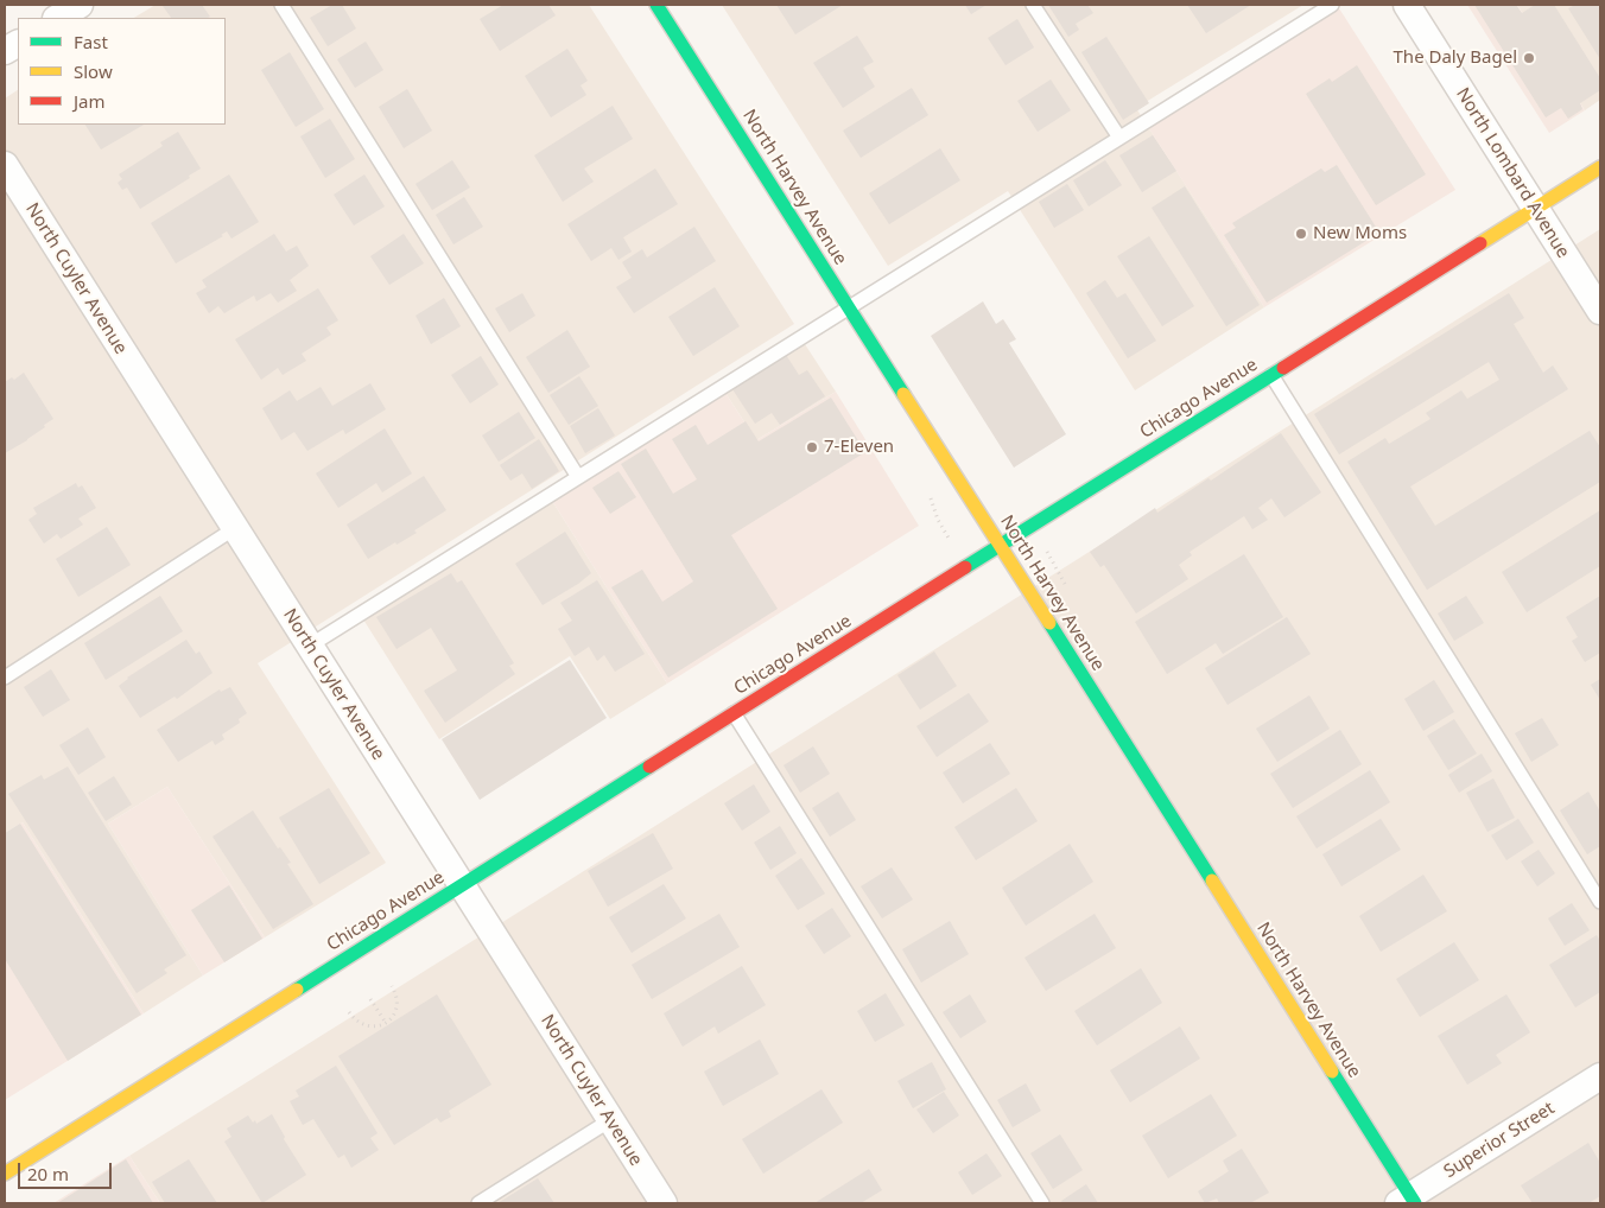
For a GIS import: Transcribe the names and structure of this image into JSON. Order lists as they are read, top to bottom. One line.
{"streets":{"main road":["North Harvey Avenue","Chicago Avenue"],"street":["North Lombard Avenue","North Cuyler Avenue","Superior Street"]},"crossings":[["North Lombard Avenue","Chicago Avenue"],["North Harvey Avenue","Chicago Avenue"],["North Harvey Avenue","Superior Street"],["North Cuyler Avenue","Chicago Avenue"]],"places":["The Daly Bagel","New Moms","7-Eleven"],"legend":["Fast","Slow","Jam"],"scale_bar":"20 m"}
